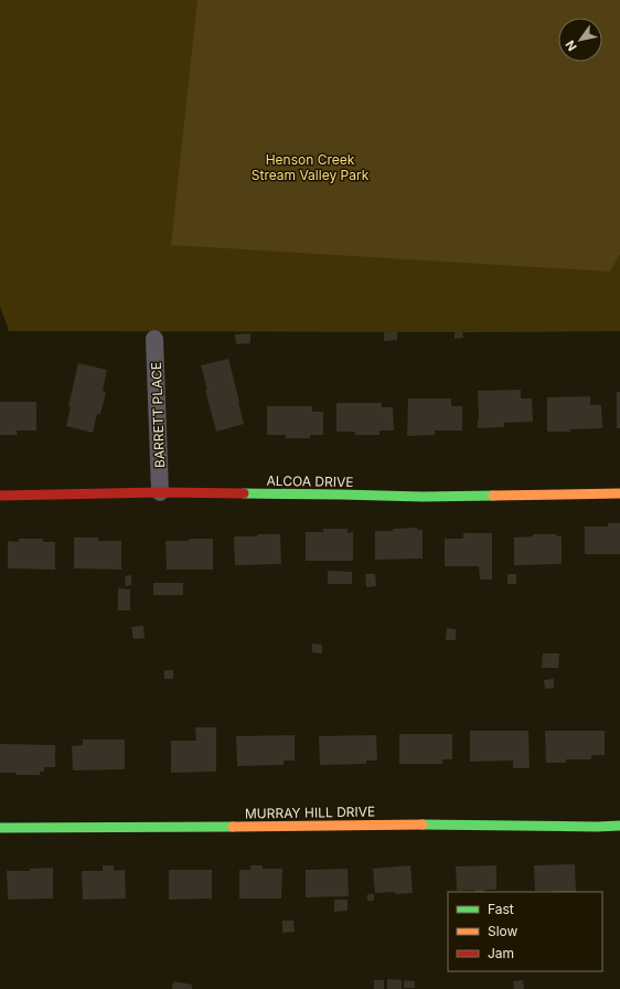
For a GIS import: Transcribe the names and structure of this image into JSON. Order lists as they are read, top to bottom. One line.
{"streets":{"street":["BARRETT PLACE","ALCOA DRIVE","MURRAY HILL DRIVE"]},"crossings":[["BARRETT PLACE","ALCOA DRIVE"]],"parks":["Henson Creek Stream Valley Park"],"legend":["Fast","Slow","Jam"],"north":"bottom left"}
